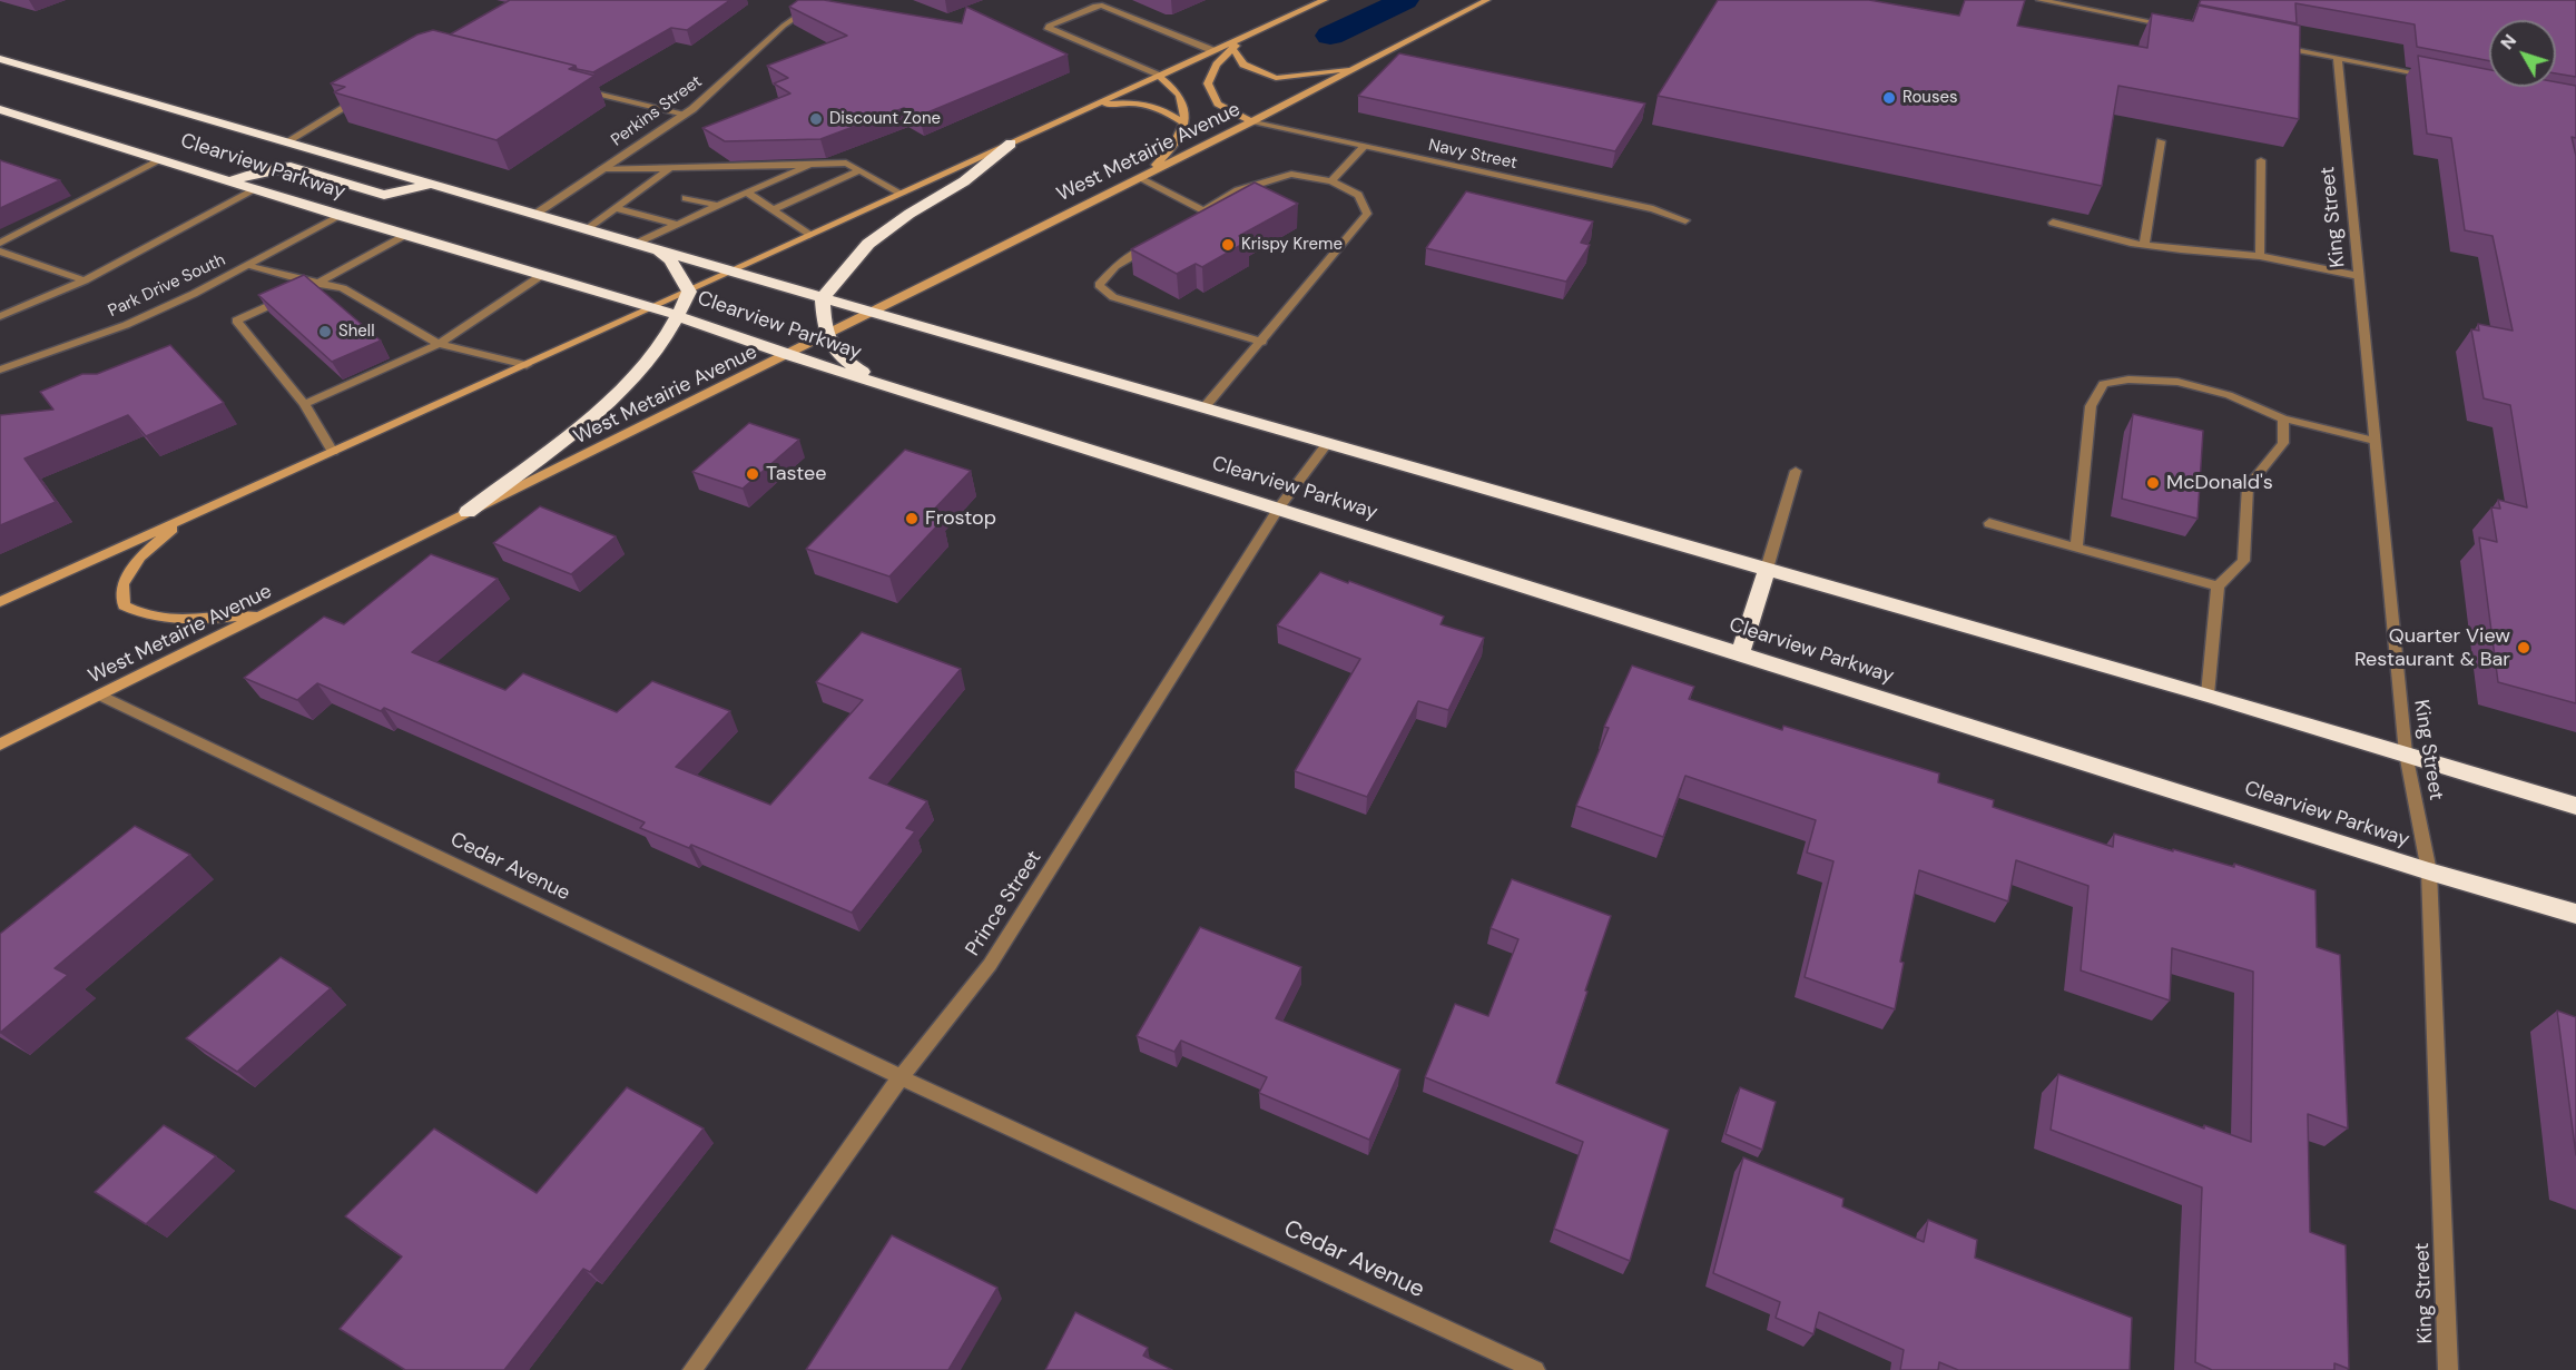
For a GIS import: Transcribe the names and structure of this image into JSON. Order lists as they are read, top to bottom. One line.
{"streets":{"highway":["Clearview Parkway"],"main road":["West Metairie Avenue"],"street":["Perkins Street","Navy Street","King Street","Park Drive South","Cedar Avenue","Prince Street"]},"crossings":[["Perkins Street","Clearview Parkway"],["West Metairie Avenue","Navy Street"],["West Metairie Avenue","Clearview Parkway"],["West Metairie Avenue","Cedar Avenue"],["Clearview Parkway","King Street"],["Clearview Parkway","Park Drive South"],["Clearview Parkway","Prince Street"],["Cedar Avenue","Prince Street"]],"places":["Rouses","Discount Zone","Krispy Kreme","Shell","Tastee","McDonald's","Frostop","Quarter View Restaurant & Bar"],"north":"top left"}
